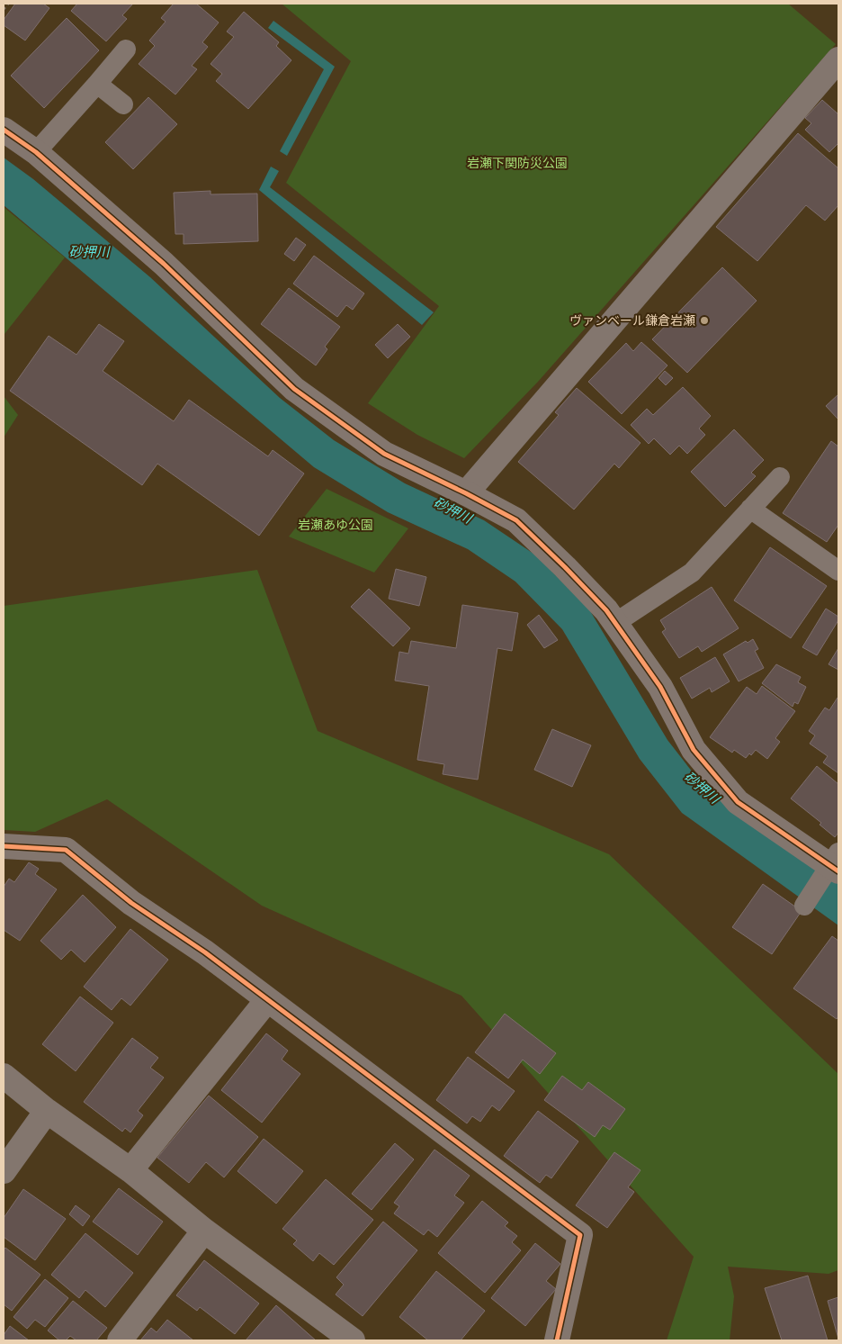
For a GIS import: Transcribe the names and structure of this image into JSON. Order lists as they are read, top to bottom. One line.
{"water":["砂押川"],"parks":["岩瀬下関防災公園","岩瀬あゆ公園"],"places":["ヴァンベール鎌倉岩瀬"]}
